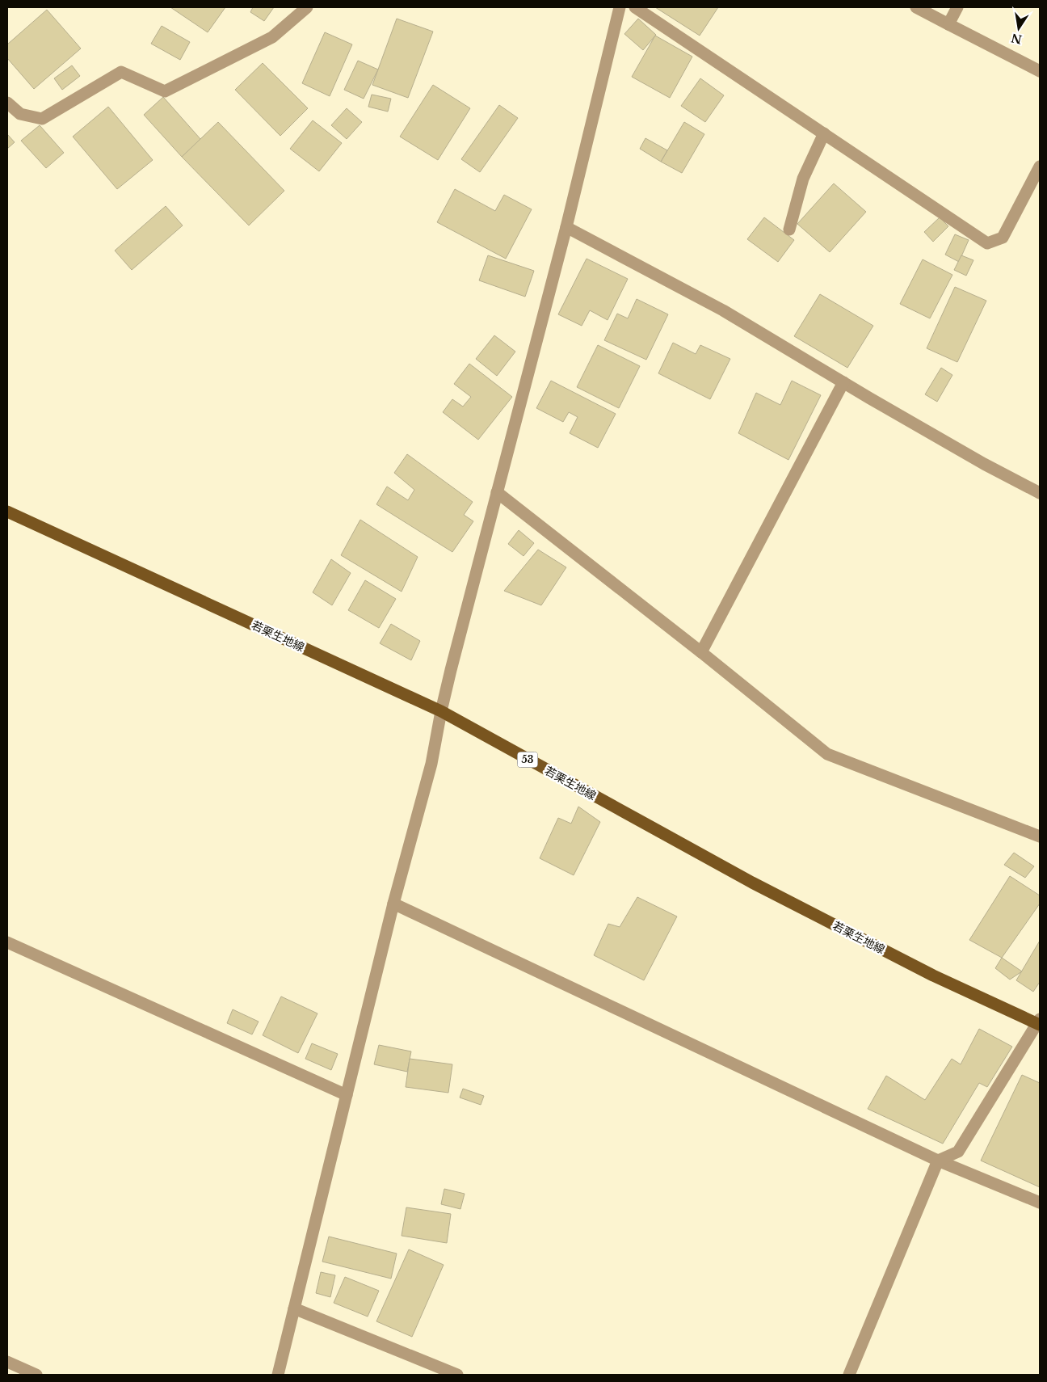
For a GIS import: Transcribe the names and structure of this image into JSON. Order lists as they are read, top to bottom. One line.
{"streets":{"main road":["若栗生地線","53"]},"north":"bottom"}
